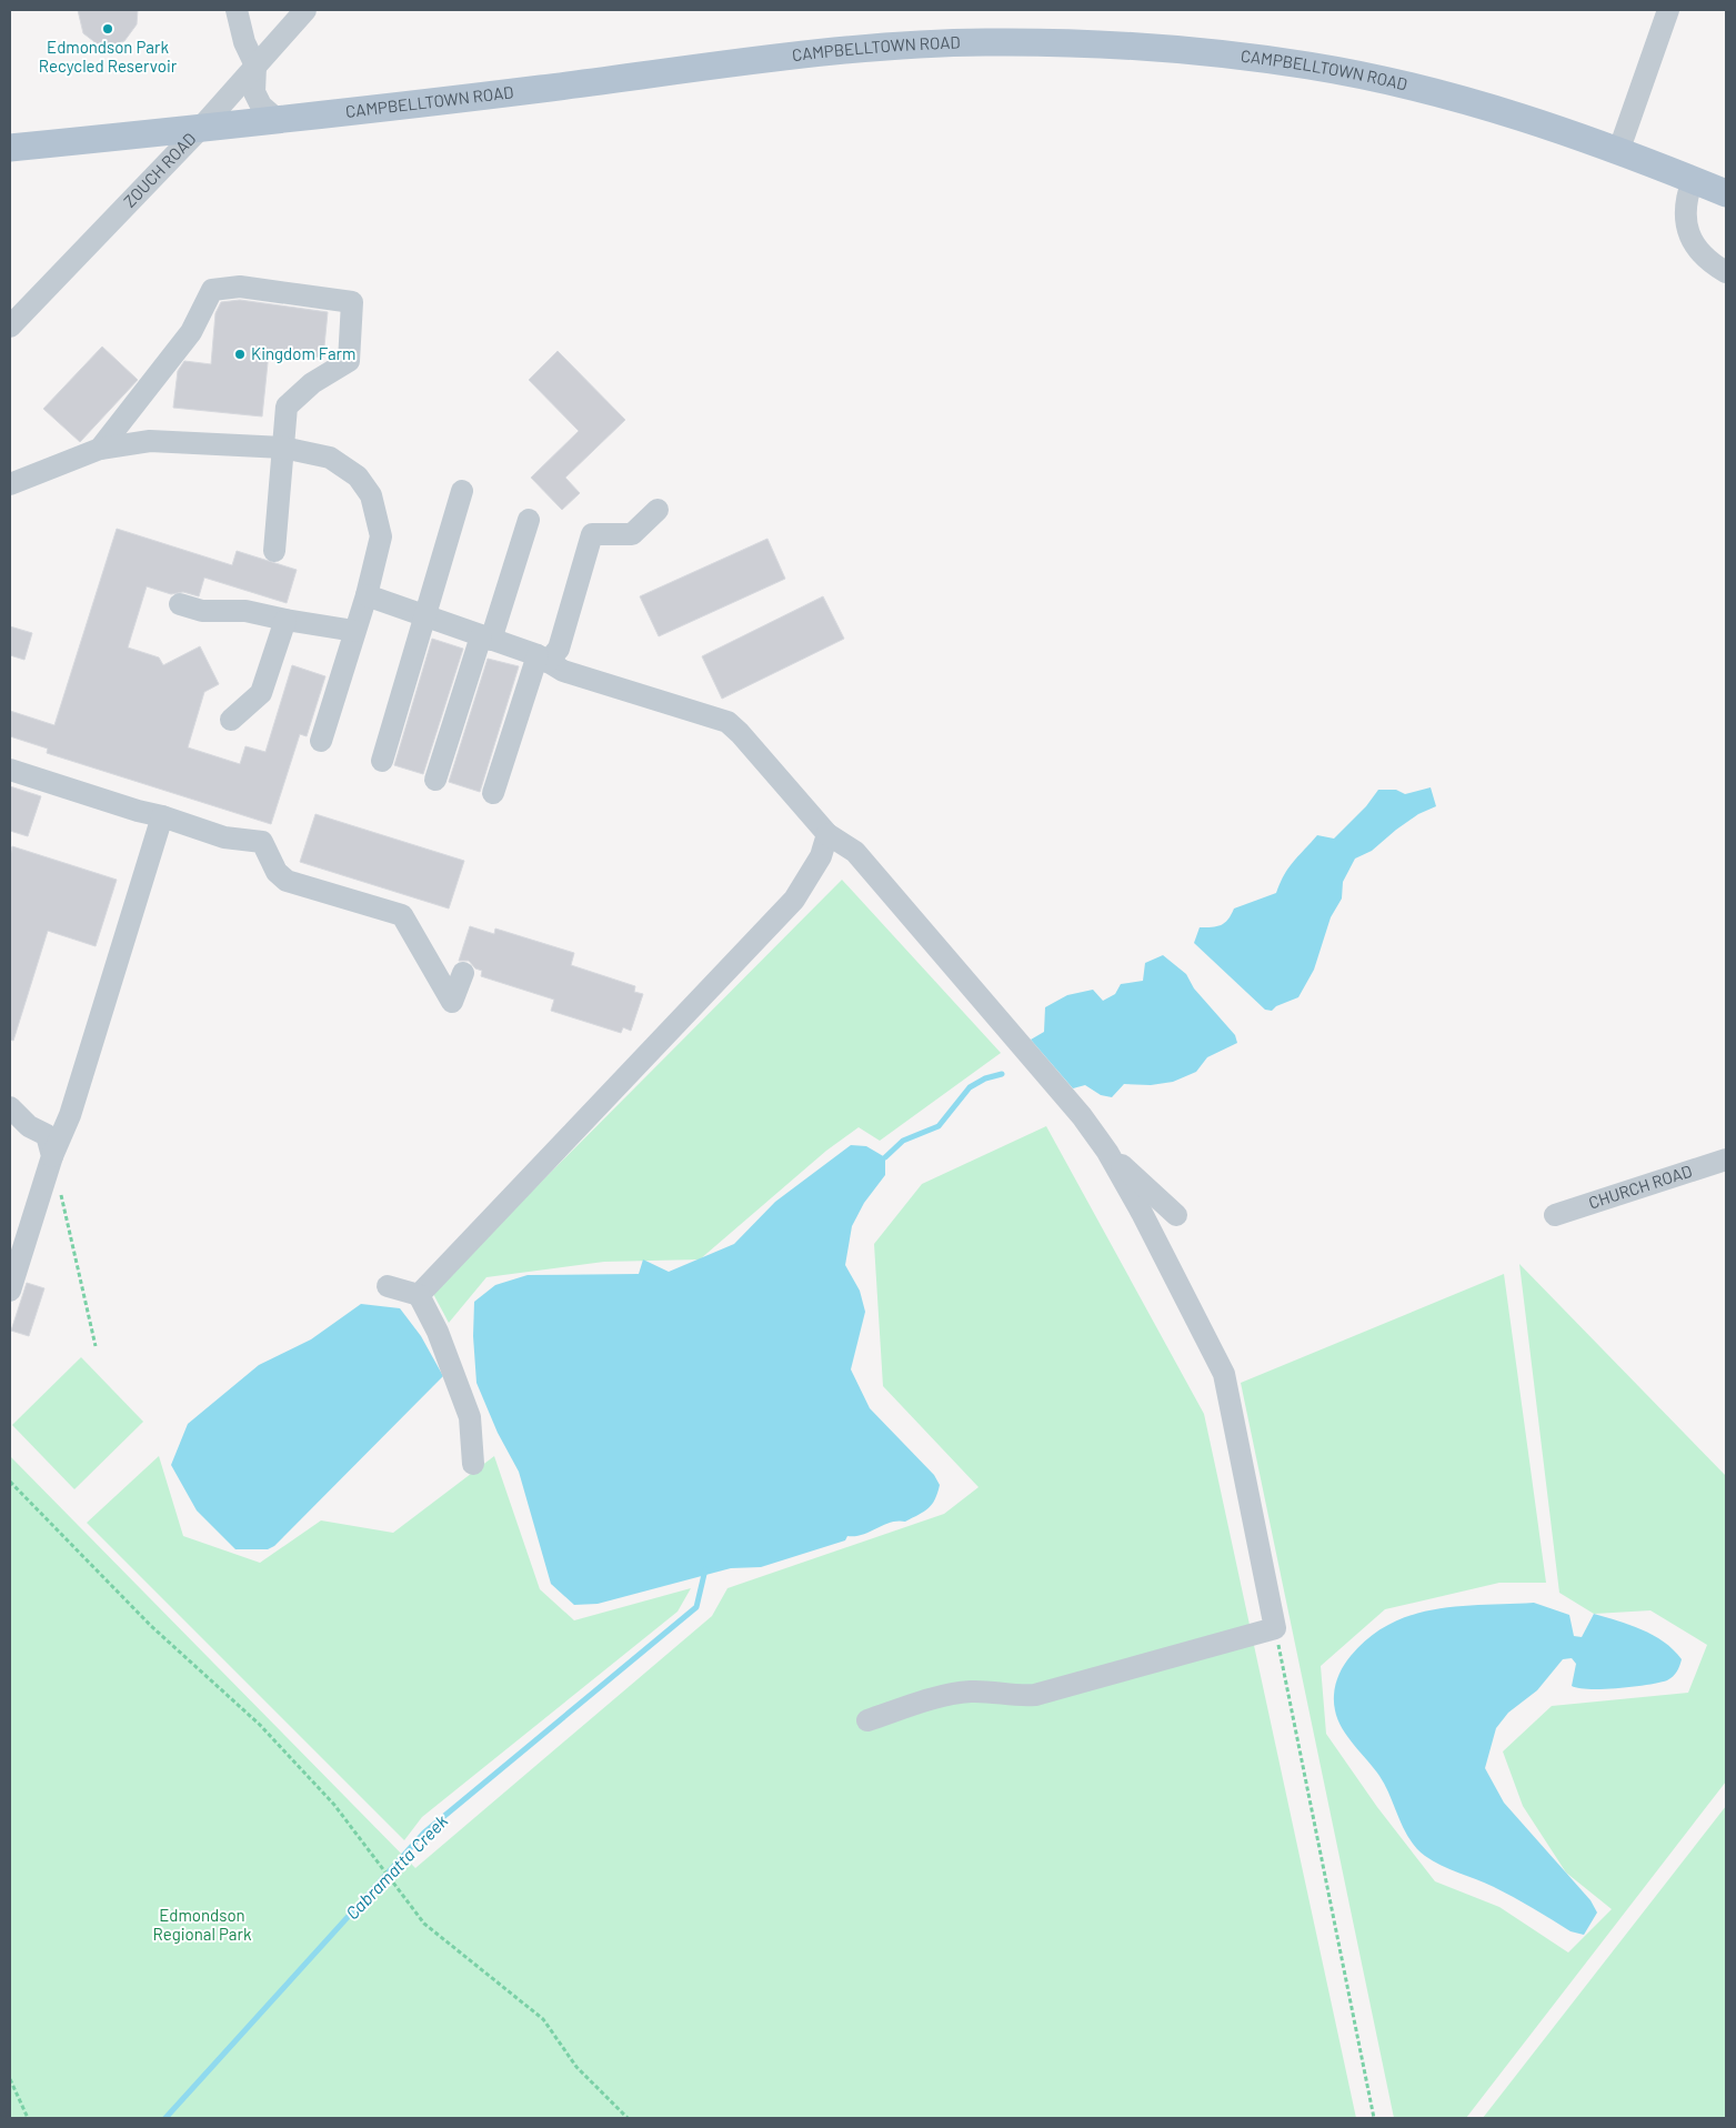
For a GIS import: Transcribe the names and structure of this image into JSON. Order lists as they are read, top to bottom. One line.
{"streets":{"main road":["CAMPBELLTOWN ROAD"],"street":["ZOUCH ROAD","CHURCH ROAD"]},"crossings":[["CAMPBELLTOWN ROAD","ZOUCH ROAD"]],"water":["Cabramatta Creek"],"parks":["Edmondson Regional Park"],"places":["Edmondson Park Recycled Reservoir","Kingdom Farm"]}
